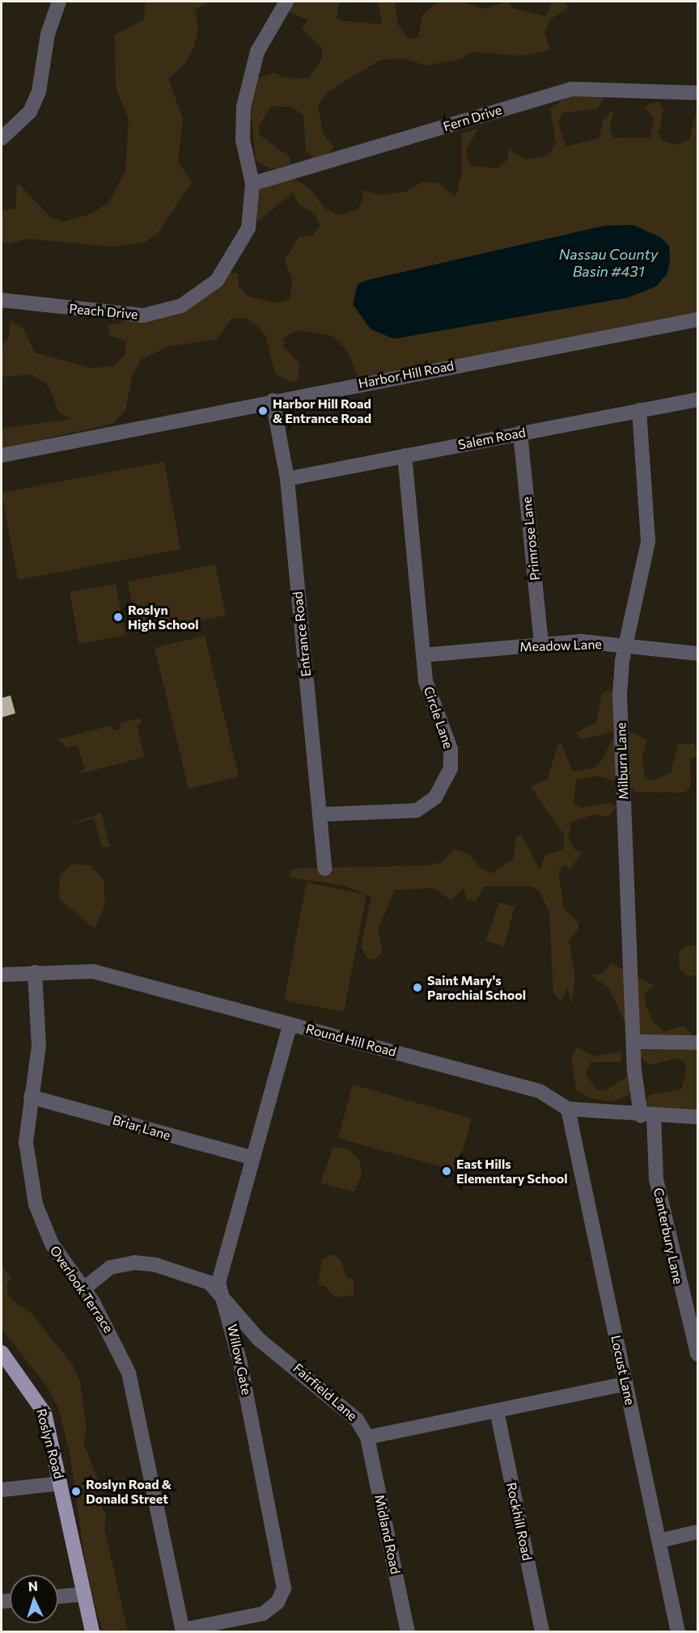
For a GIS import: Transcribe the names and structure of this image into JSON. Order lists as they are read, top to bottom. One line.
{"streets":{"main road":["Roslyn Road"],"street":["Fern Drive","Peach Drive","Harbor Hill Road","Salem Road","Primrose Lane","Entrance Road","Meadow Lane","Circle Lane","Milburn Lane","Round Hill Road","Briar Lane","Canterbury Lane","Overlook Terrace","Willow Gate","Locust Lane","Fairfield Lane","Rockhill Road","Midland Road"]},"crossings":[["Fern Drive","Peach Drive"],["Harbor Hill Road","Entrance Road"],["Salem Road","Primrose Lane"],["Salem Road","Entrance Road"],["Salem Road","Circle Lane"],["Salem Road","Milburn Lane"],["Primrose Lane","Meadow Lane"],["Entrance Road","Circle Lane"],["Meadow Lane","Circle Lane"],["Meadow Lane","Milburn Lane"],["Milburn Lane","Round Hill Road"],["Milburn Lane","Canterbury Lane"],["Round Hill Road","Canterbury Lane"],["Round Hill Road","Overlook Terrace"],["Round Hill Road","Willow Gate"],["Round Hill Road","Locust Lane"],["Briar Lane","Overlook Terrace"],["Briar Lane","Willow Gate"],["Overlook Terrace","Willow Gate"],["Overlook Terrace","Fairfield Lane"],["Willow Gate","Fairfield Lane"],["Fairfield Lane","Midland Road"]],"water":["Nassau County Basin #431"],"places":["Harbor Hill Road & Entrance Road","Roslyn High School","Saint Mary's Parochial School","East Hills Elementary School","Roslyn Road & Donald Street"],"north":"top"}
